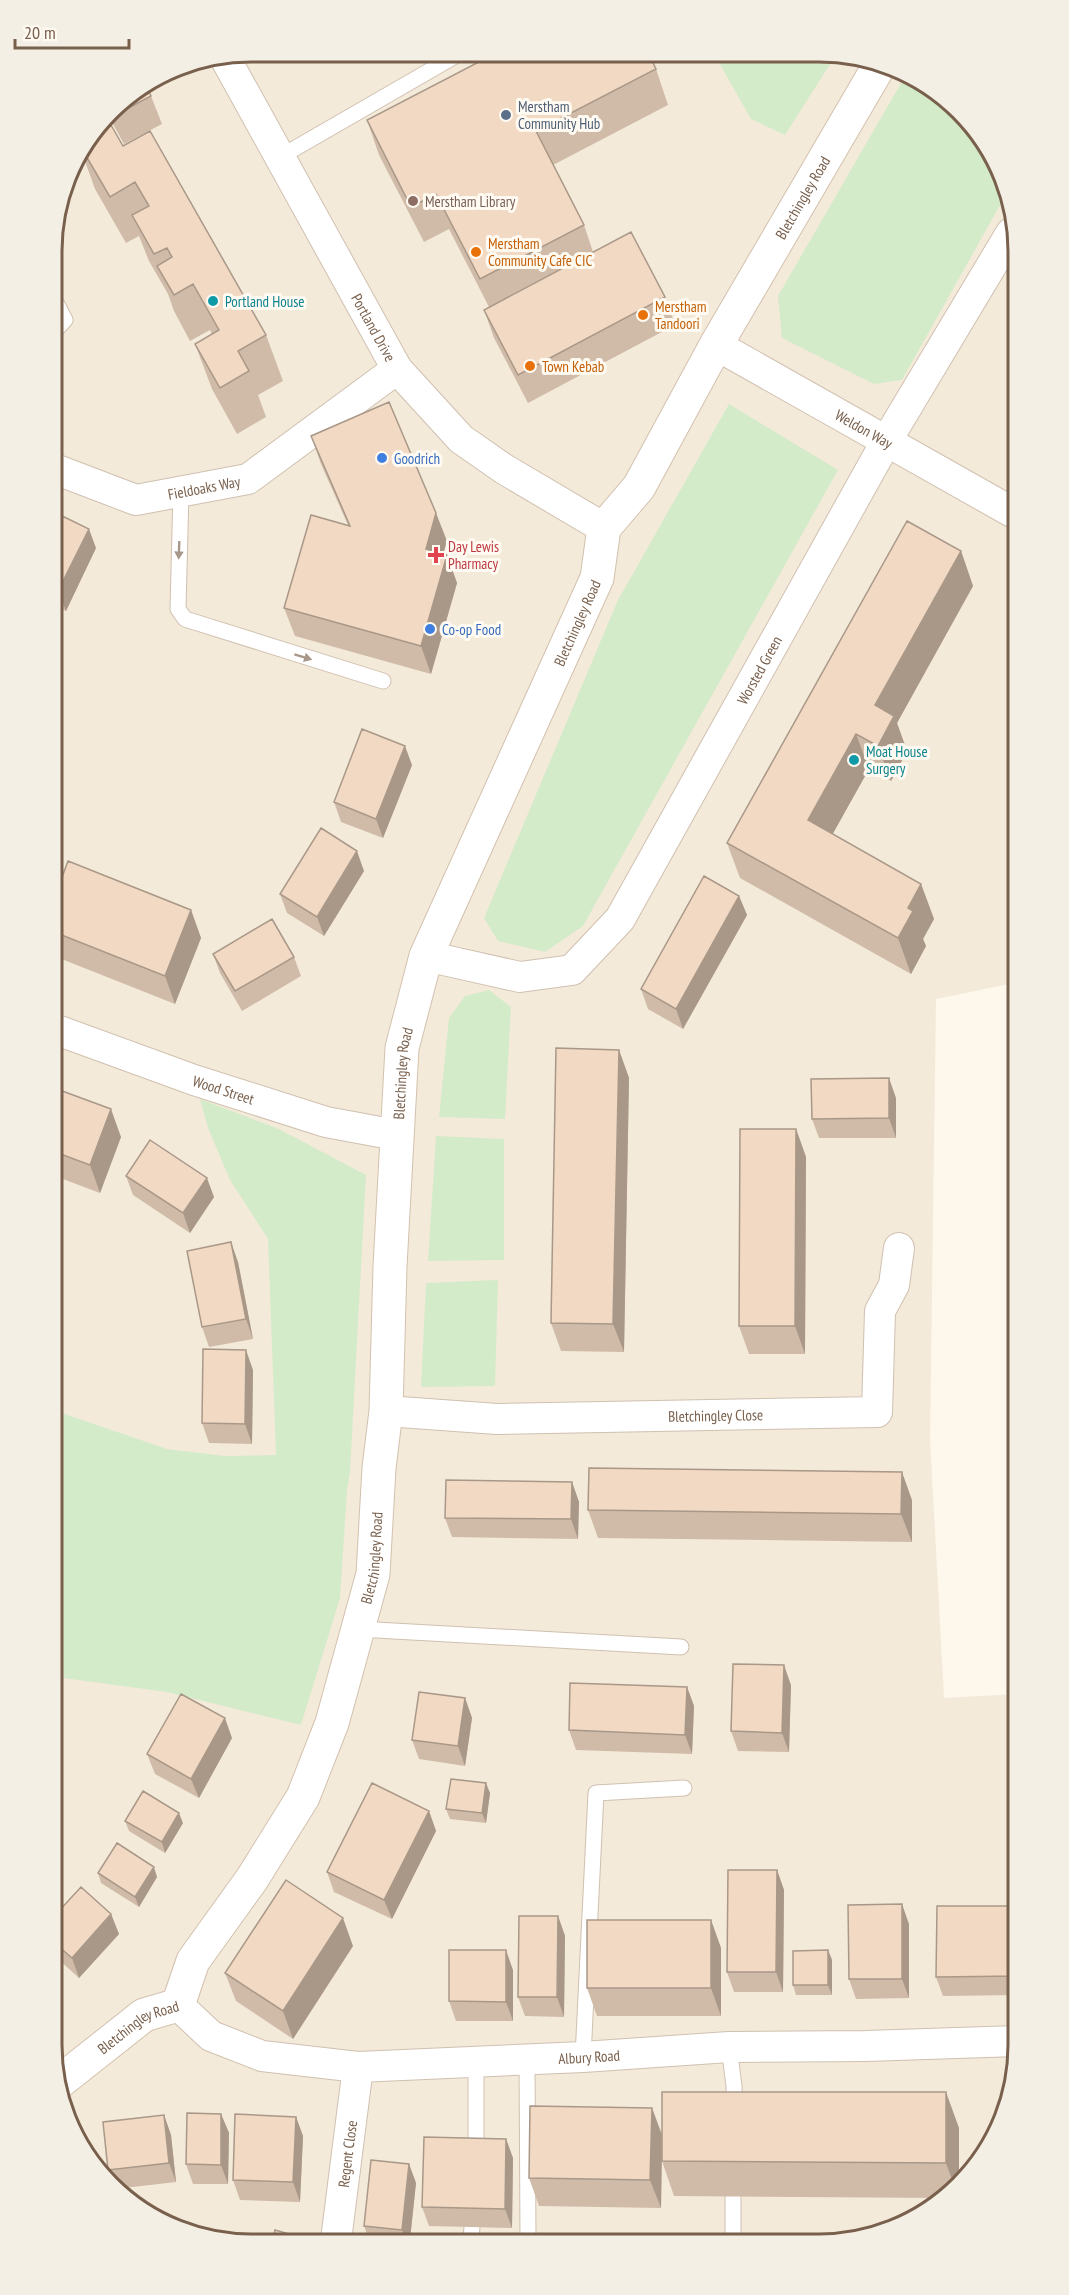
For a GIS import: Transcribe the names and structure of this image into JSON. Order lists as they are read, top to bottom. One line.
{"streets":{"street":["Bletchingley Road","Portland Drive","Weldon Way","Fieldoaks Way","Worsted Green","Wood Street","Bletchingley Close","Albury Road","Regent Close"]},"crossings":[["Bletchingley Road","Portland Drive"],["Bletchingley Road","Weldon Way"],["Bletchingley Road","Worsted Green"],["Bletchingley Road","Wood Street"],["Bletchingley Road","Bletchingley Close"],["Bletchingley Road","Albury Road"],["Portland Drive","Fieldoaks Way"],["Weldon Way","Worsted Green"],["Albury Road","Regent Close"]],"places":{"other":["Merstham Community Hub","Merstham Library","Merstham Community Cafe CIC","Portland House","Merstham Tandoori","Town Kebab","Goodrich","Co-op Food","Moat House Surgery"],"health":["Day Lewis Pharmacy"]},"scale_bar":"20 m"}
